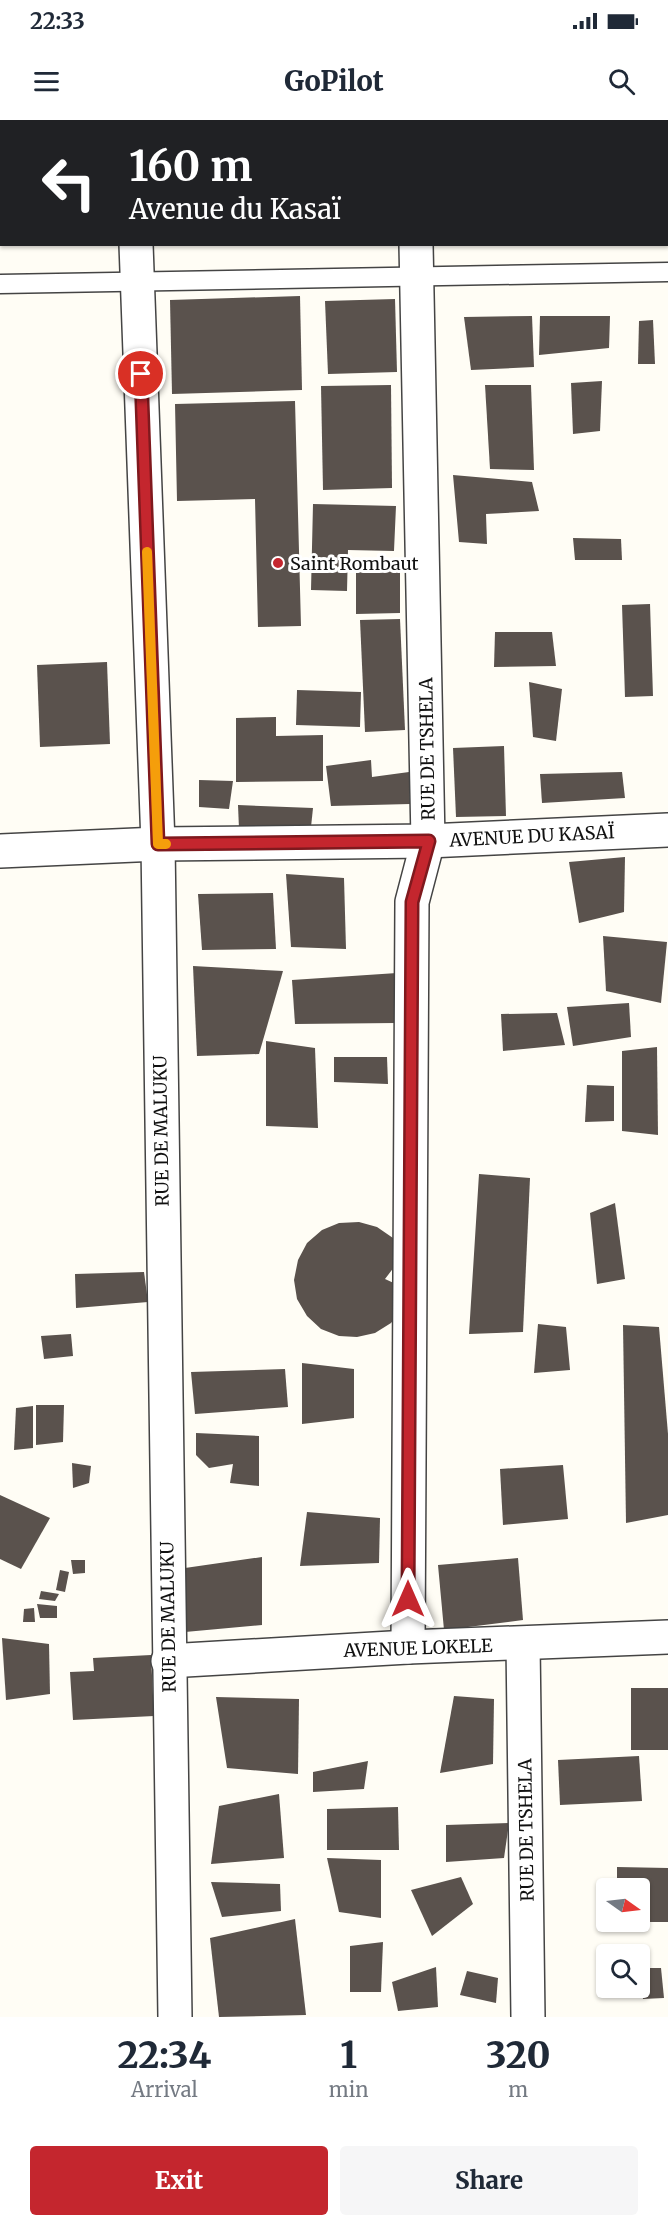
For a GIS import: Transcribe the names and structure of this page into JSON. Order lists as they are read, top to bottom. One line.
{"streets":{"street":["RUE DE TSHELA","AVENUE DU KASAÏ","RUE DE MALUKU","AVENUE LOKELE"]},"crossings":[["RUE DE TSHELA","AVENUE DU KASAÏ"],["RUE DE TSHELA","AVENUE LOKELE"],["AVENUE DU KASAÏ","RUE DE MALUKU"],["RUE DE MALUKU","AVENUE LOKELE"]],"places":["Saint Rombaut"],"north":"right","page":{"status":"22:33","header":"GoPilot","turn":["160 m","Avenue du Kasaï"],"eta":["22:34","Arrival","1","min","320","m"],"buttons":["Exit","Share"]}}
